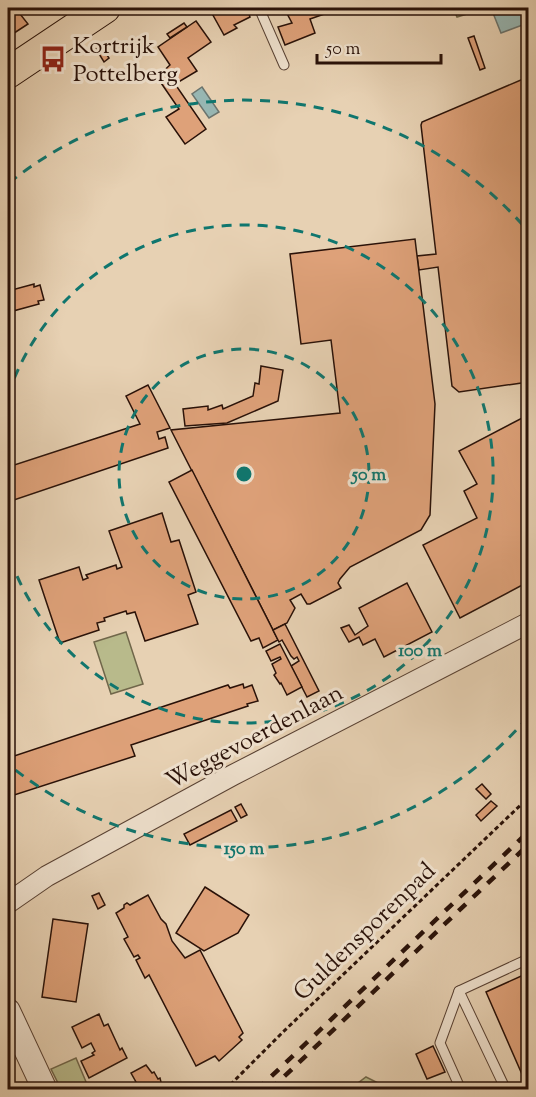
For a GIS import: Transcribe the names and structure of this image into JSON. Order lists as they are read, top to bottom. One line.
{"streets":{"street":["Weggevoerdenlaan"],"path":["Guldensporenpad"]},"places":{"bus stop":["Kortrijk Pottelberg"]},"scale_bar":"50 m","rings":["50 m","100 m","150 m"]}
